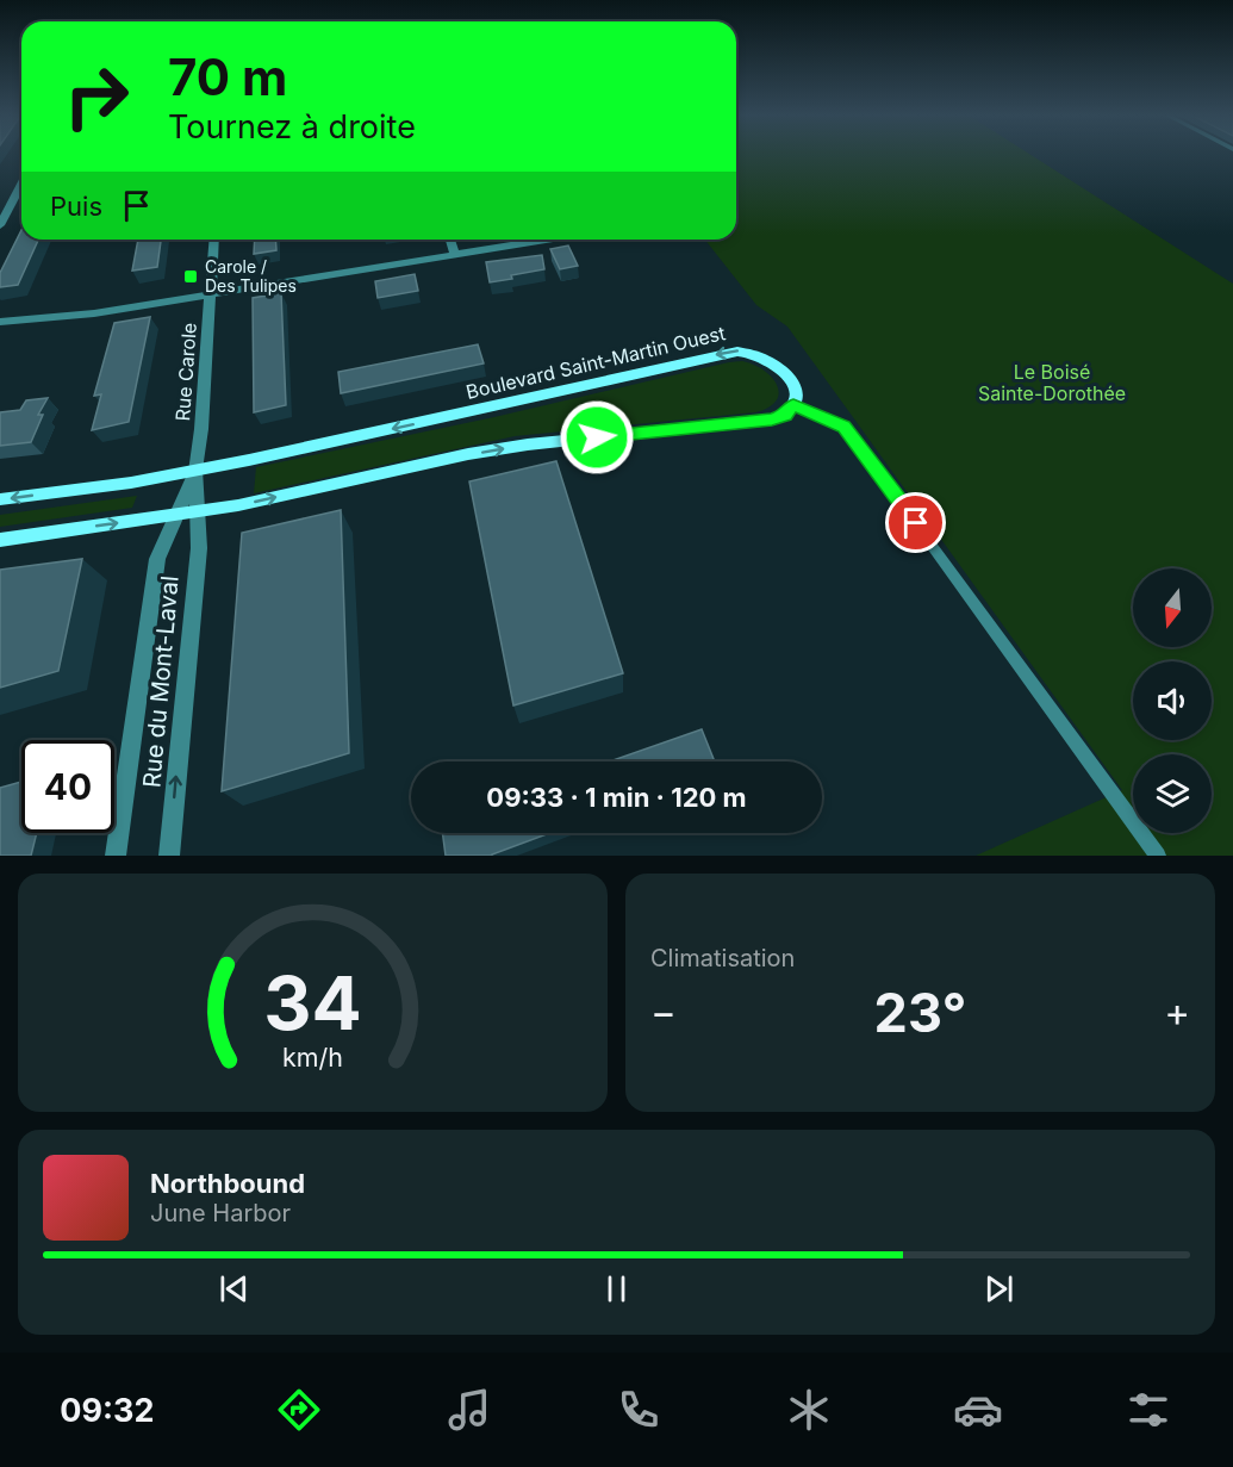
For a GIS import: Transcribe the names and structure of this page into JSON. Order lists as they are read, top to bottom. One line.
{"streets":{"street":["Boulevard Saint-Martin Ouest","Rue Carole","Rue du Mont-Laval"]},"crossings":[["Boulevard Saint-Martin Ouest","Rue Carole"],["Rue Carole","Rue du Mont-Laval"]],"parks":["Le Boisé Sainte-Dorothée"],"places":{"transit":["Carole / Des Tulipes"]},"north":"bottom","page":{"turn":["70 m","Tournez à droite"],"then":"Puis","limit":"40","trip":"09:33 · 1 min · 120 m","tile":"Climatisation","heat":["−","23°","+"],"song":["Northbound","June Harbor"],"tabs":"09:32","gauge":["34","km/h"]}}
